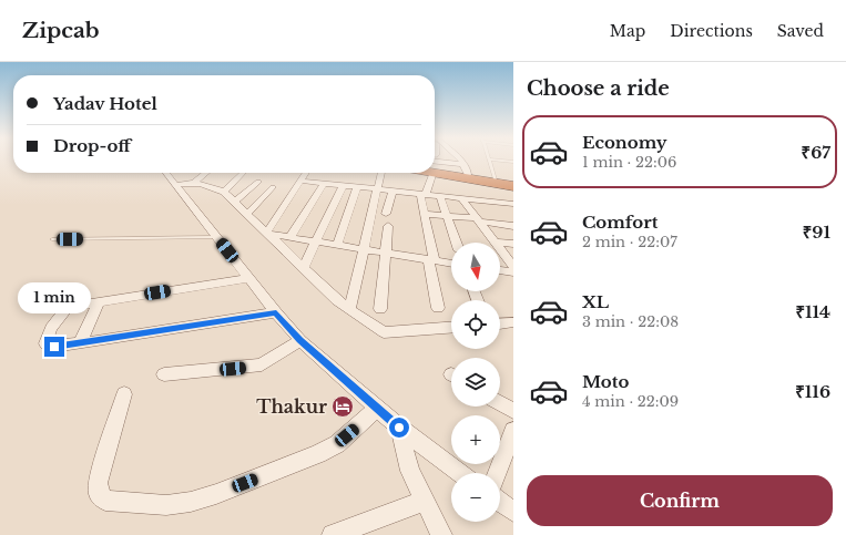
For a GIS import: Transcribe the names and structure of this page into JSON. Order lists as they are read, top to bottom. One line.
{"places":{"hotel":["Thakur"]},"north":"bottom","page":{"header":"Zipcab","nav":["Map","Directions","Saved"],"heading":"Choose a ride","banner":["Yadav Hotel","Drop-off"],"list":[{"name":"Economy","note":"1 min · 22:06","value":"₹67"},{"name":"Comfort","note":"2 min · 22:07","value":"₹91"},{"name":"XL","note":"3 min · 22:08","value":"₹114"},{"name":"Moto","note":"4 min · 22:09","value":"₹116"}],"map_buttons":["+","−"],"bubble":"1 min","buttons":"Confirm"}}
